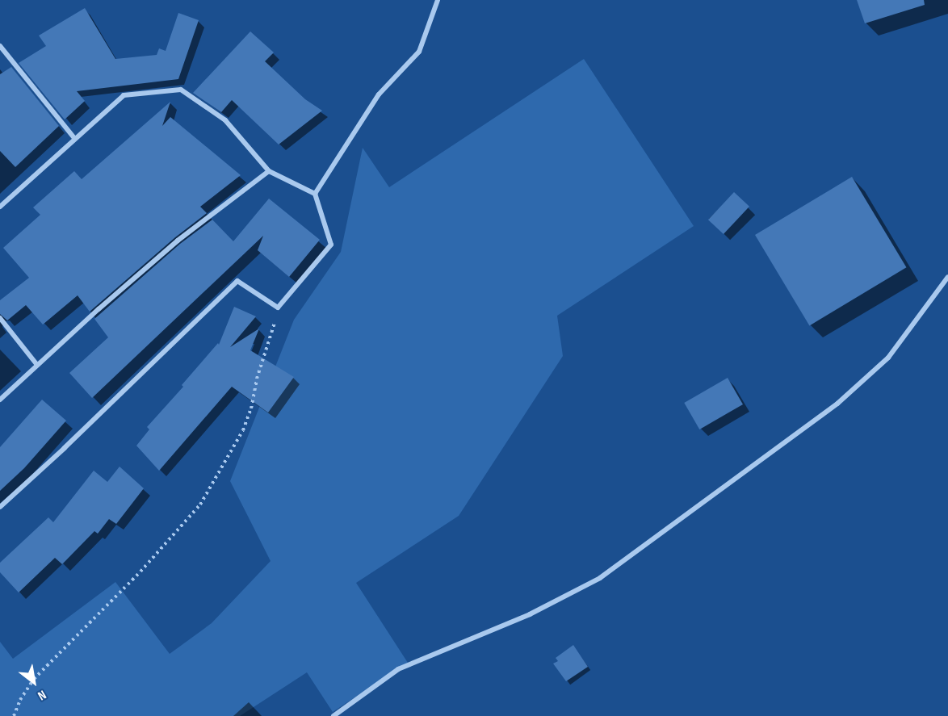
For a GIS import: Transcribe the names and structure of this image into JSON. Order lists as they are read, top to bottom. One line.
{"north":"bottom right"}
